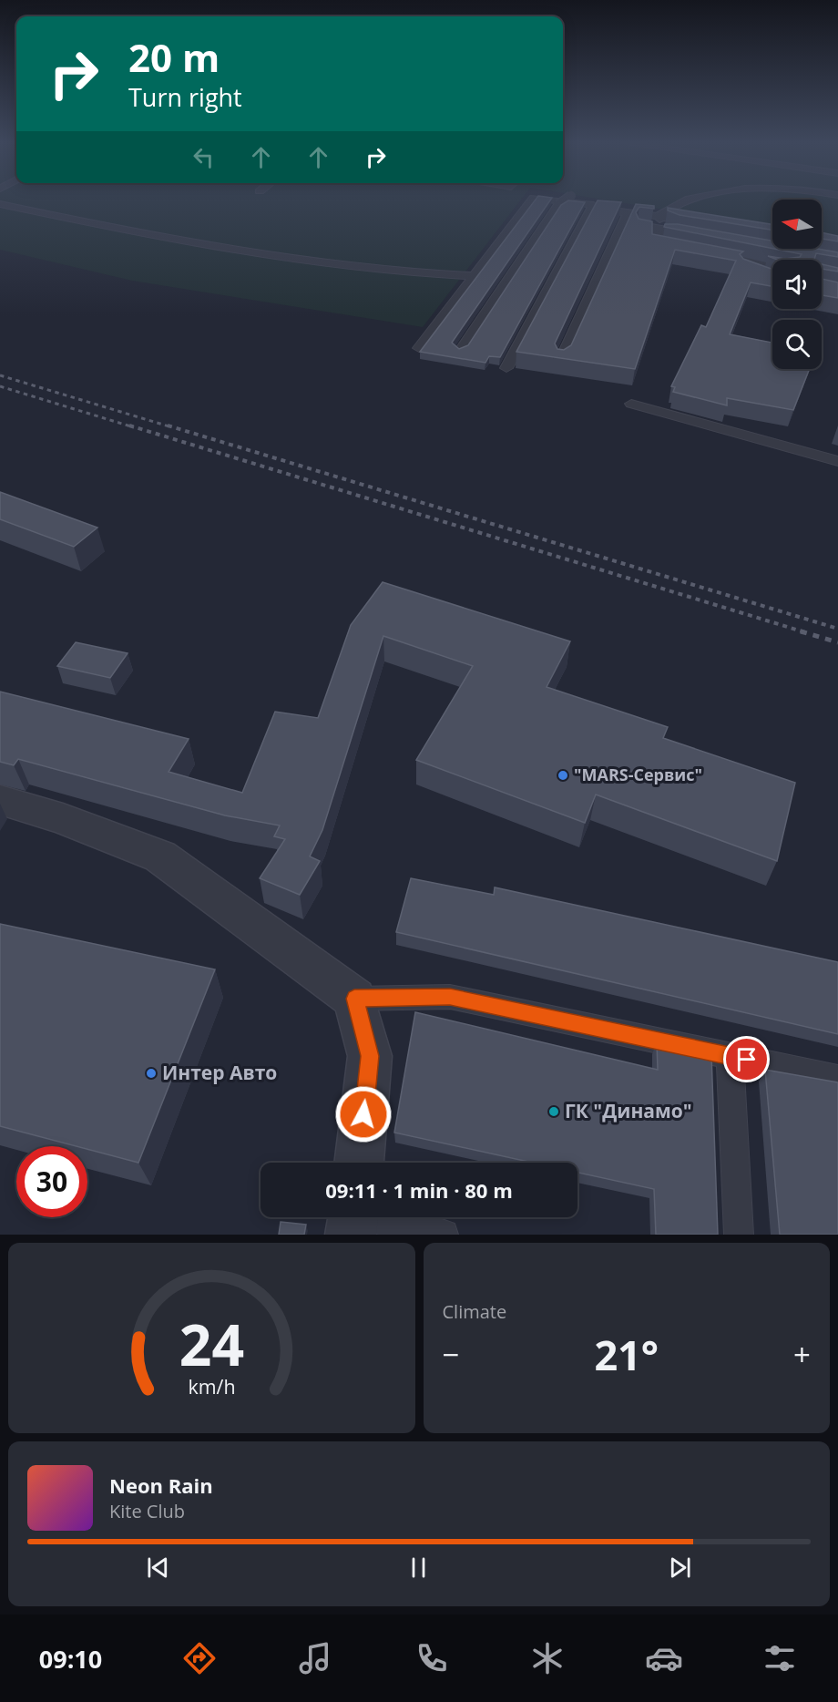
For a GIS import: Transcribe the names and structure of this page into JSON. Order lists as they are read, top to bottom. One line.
{"places":["\"MARS-Сервис\"","Интер Авто","ГК \"Динамо\""],"north":"left","page":{"turn":["20 m","Turn right"],"limit":"30","trip":"09:11 · 1 min · 80 m","tile":"Climate","heat":["−","21°","+"],"song":["Neon Rain","Kite Club"],"tabs":"09:10","gauge":["24","km/h"]}}
